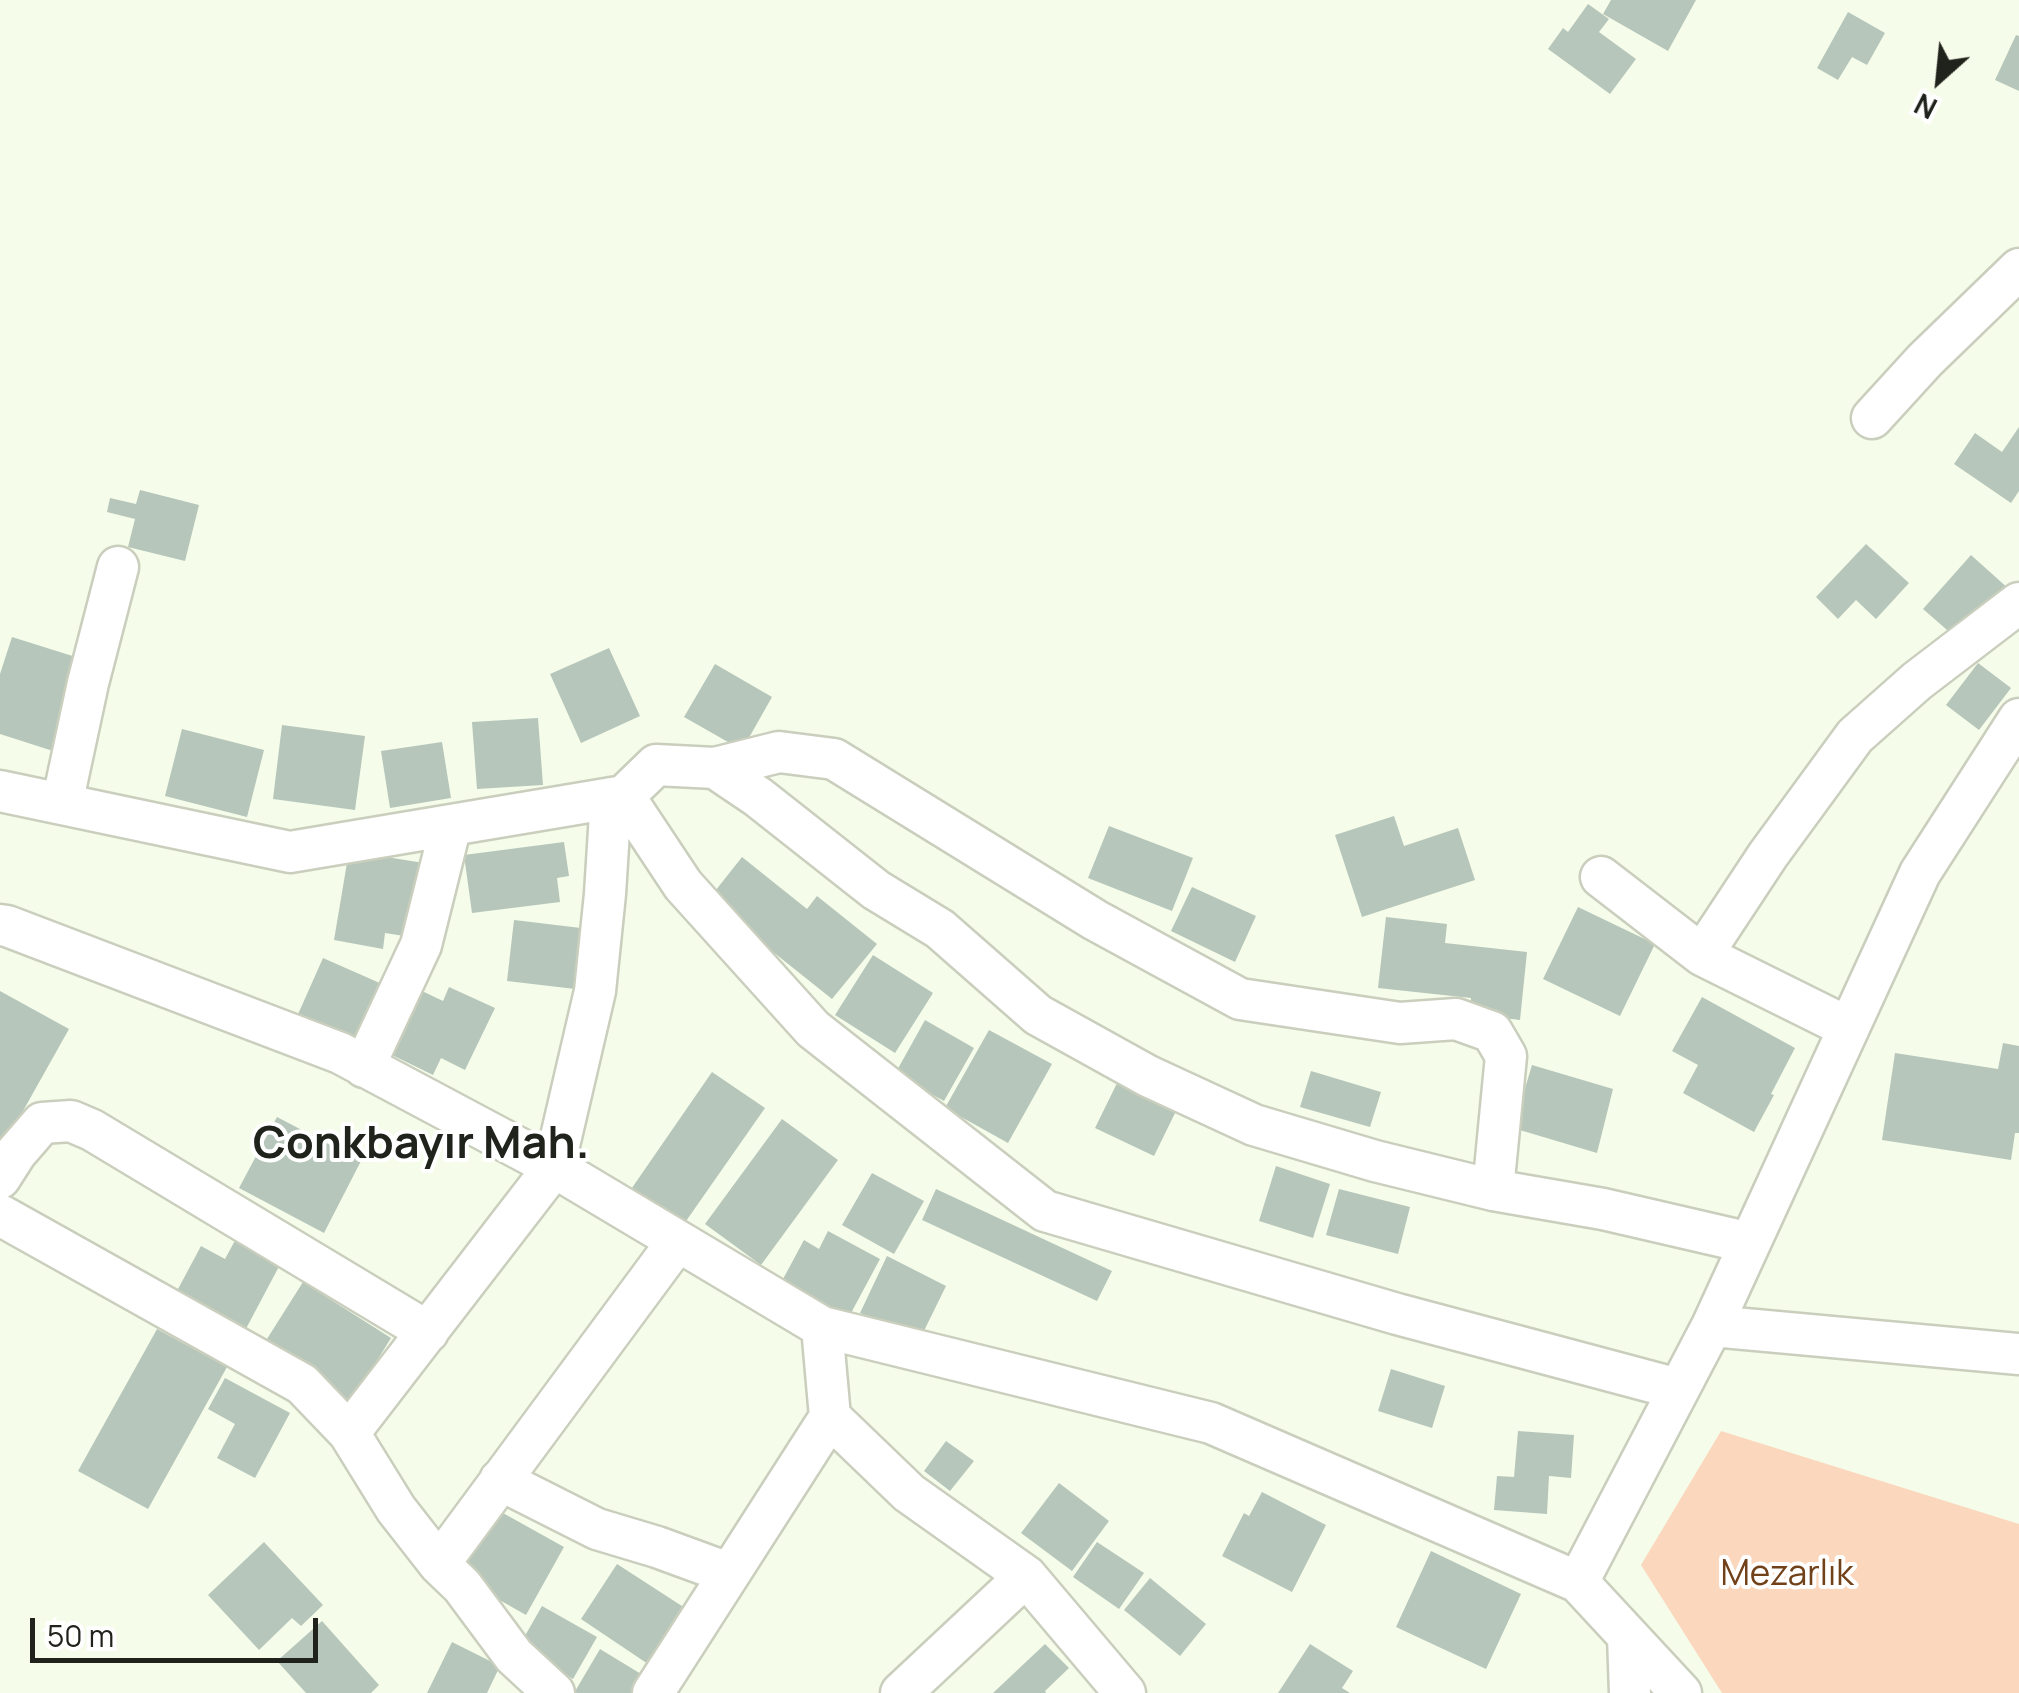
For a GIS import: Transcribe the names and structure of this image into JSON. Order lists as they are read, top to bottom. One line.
{"districts":["Conkbayır Mah."],"parks":["Mezarlık"],"scale_bar":"50 m","north":"bottom left"}
